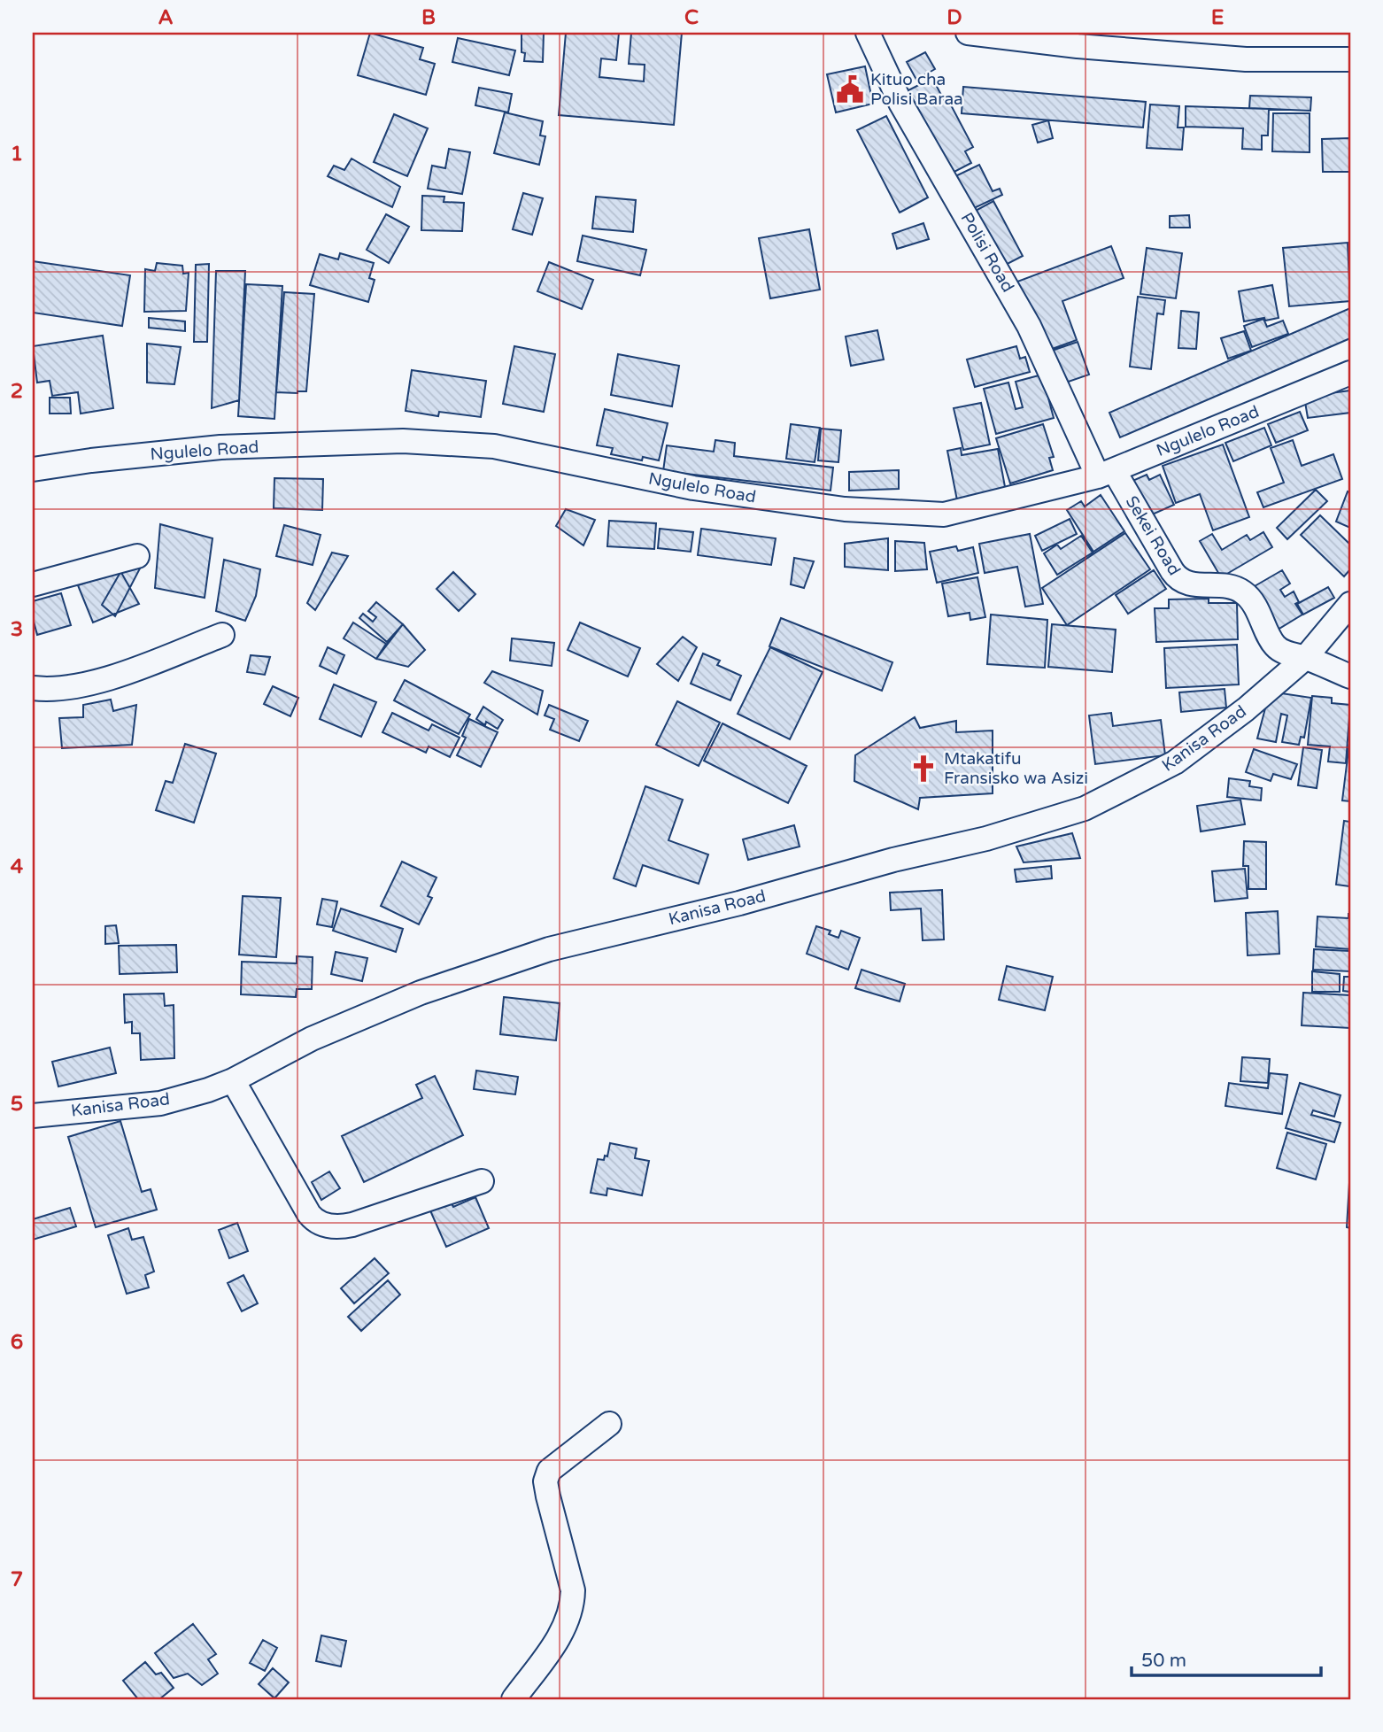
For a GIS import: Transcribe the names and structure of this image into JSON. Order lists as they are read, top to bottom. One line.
{"streets":{"street":["Polisi Road","Ngulelo Road","Sekei Road","Kanisa Road"]},"crossings":[["Polisi Road","Ngulelo Road"],["Polisi Road","Sekei Road"],["Ngulelo Road","Sekei Road"],["Sekei Road","Kanisa Road"]],"places":{"public building":["Kituo cha Polisi Baraa"],"church":["Mtakatifu Fransisko wa Asizi"]},"scale_bar":"50 m","grid":{"columns":["A","B","C","D","E"],"rows":["1","2","3","4","5","6","7"]}}
